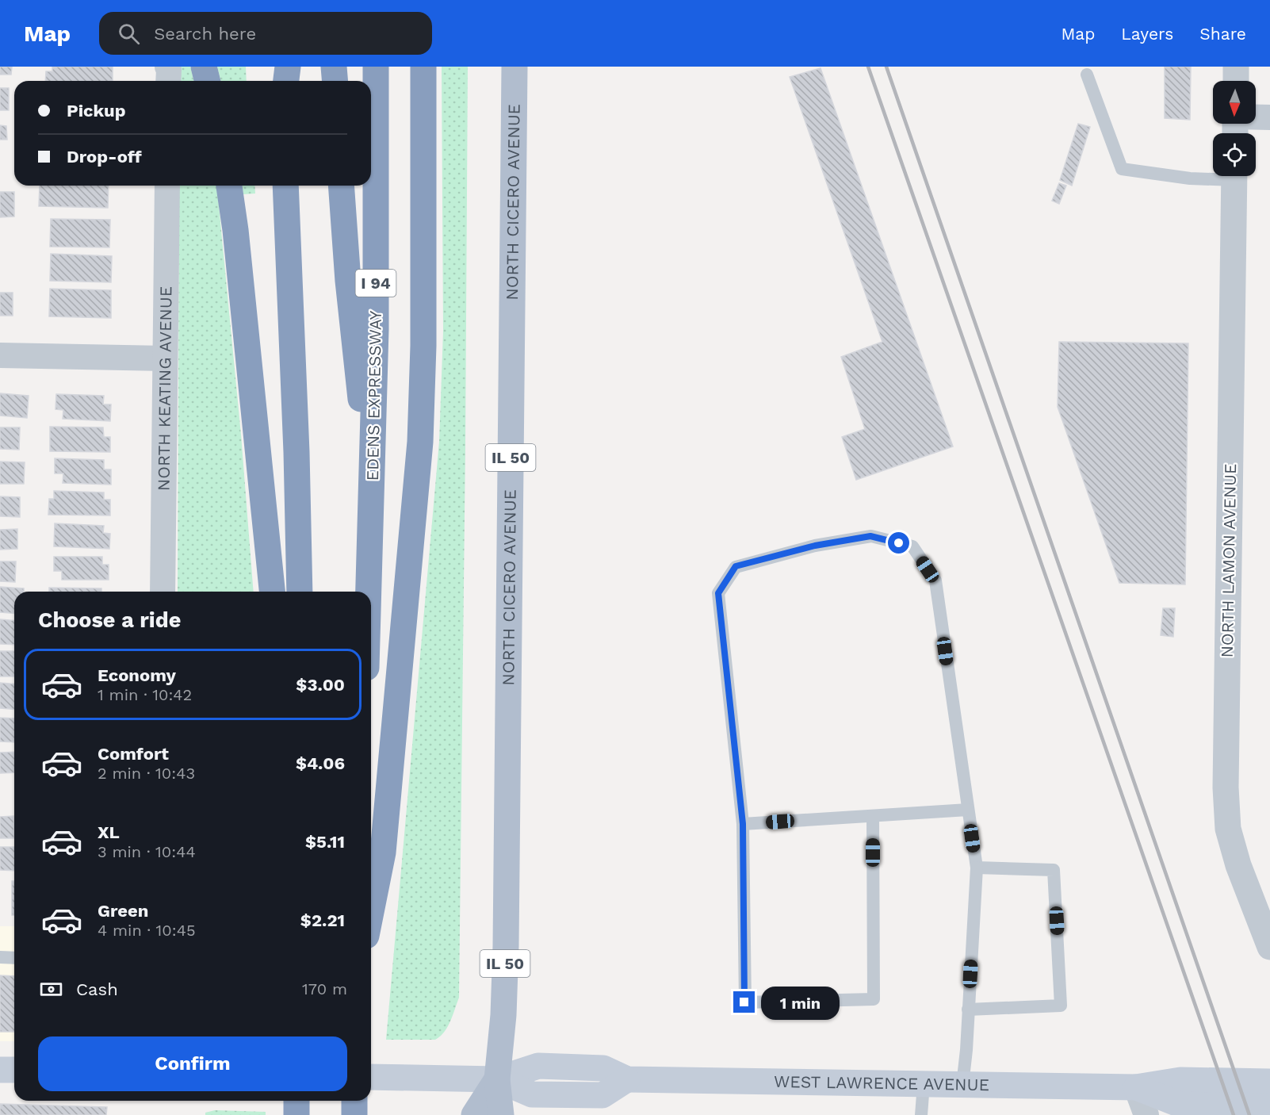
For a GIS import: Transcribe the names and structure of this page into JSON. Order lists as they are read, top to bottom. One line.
{"streets":{"highway":["I 94","EDENS EXPRESSWAY"],"main road":["NORTH CICERO AVENUE","IL 50","WEST LAWRENCE AVENUE"],"street":["NORTH KEATING AVENUE","NORTH LAMON AVENUE"]},"crossings":[["NORTH CICERO AVENUE","WEST LAWRENCE AVENUE"],["I 94","EDENS EXPRESSWAY"]],"north":"bottom","page":{"header":"Map","search":"Search here","nav":["Map","Layers","Share"],"banner":["Pickup","Drop-off"],"heading":"Choose a ride","list":[{"name":"Economy","note":"1 min · 10:42","value":"$3.00"},{"name":"Comfort","note":"2 min · 10:43","value":"$4.06"},{"name":"XL","note":"3 min · 10:44","value":"$5.11"},{"name":"Green","note":"4 min · 10:45","value":"$2.21"}],"pay":["Cash","170 m"],"bubble":"1 min","buttons":"Confirm"}}
